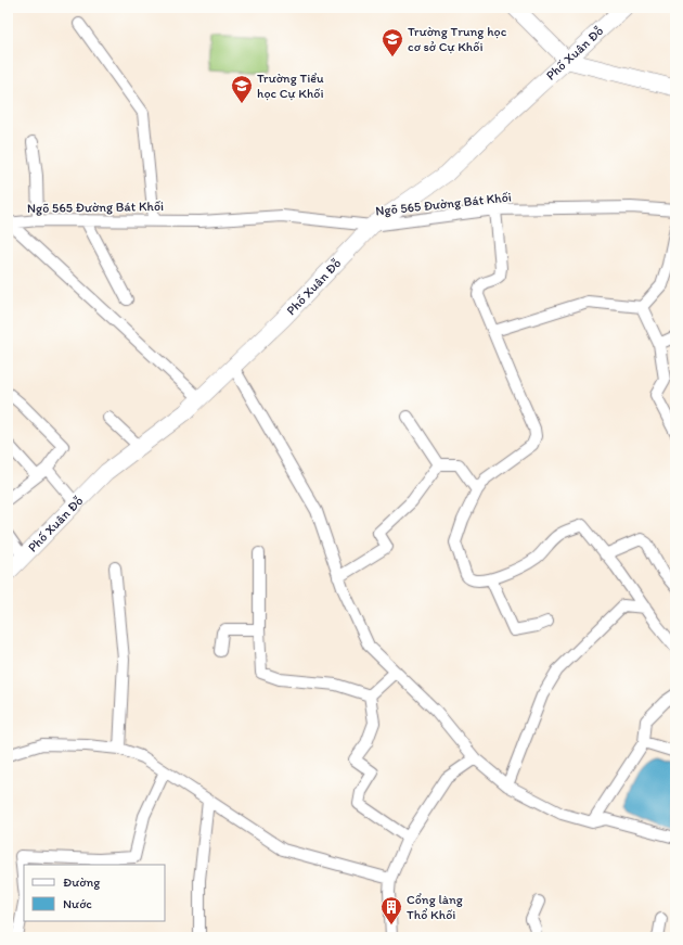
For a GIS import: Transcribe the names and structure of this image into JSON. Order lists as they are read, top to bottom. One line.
{"streets":{"street":["Phố Xuân Đỗ","Ngõ 565 Đường Bát Khối"]},"crossings":[["Phố Xuân Đỗ","Ngõ 565 Đường Bát Khối"]],"places":{"school or university":["Trường Trung học cơ sở Cự Khối","Trường Tiểu học Cự Khối"],"building":["Cổng làng Thổ Khối"]},"legend":["Đường","Nước"]}
